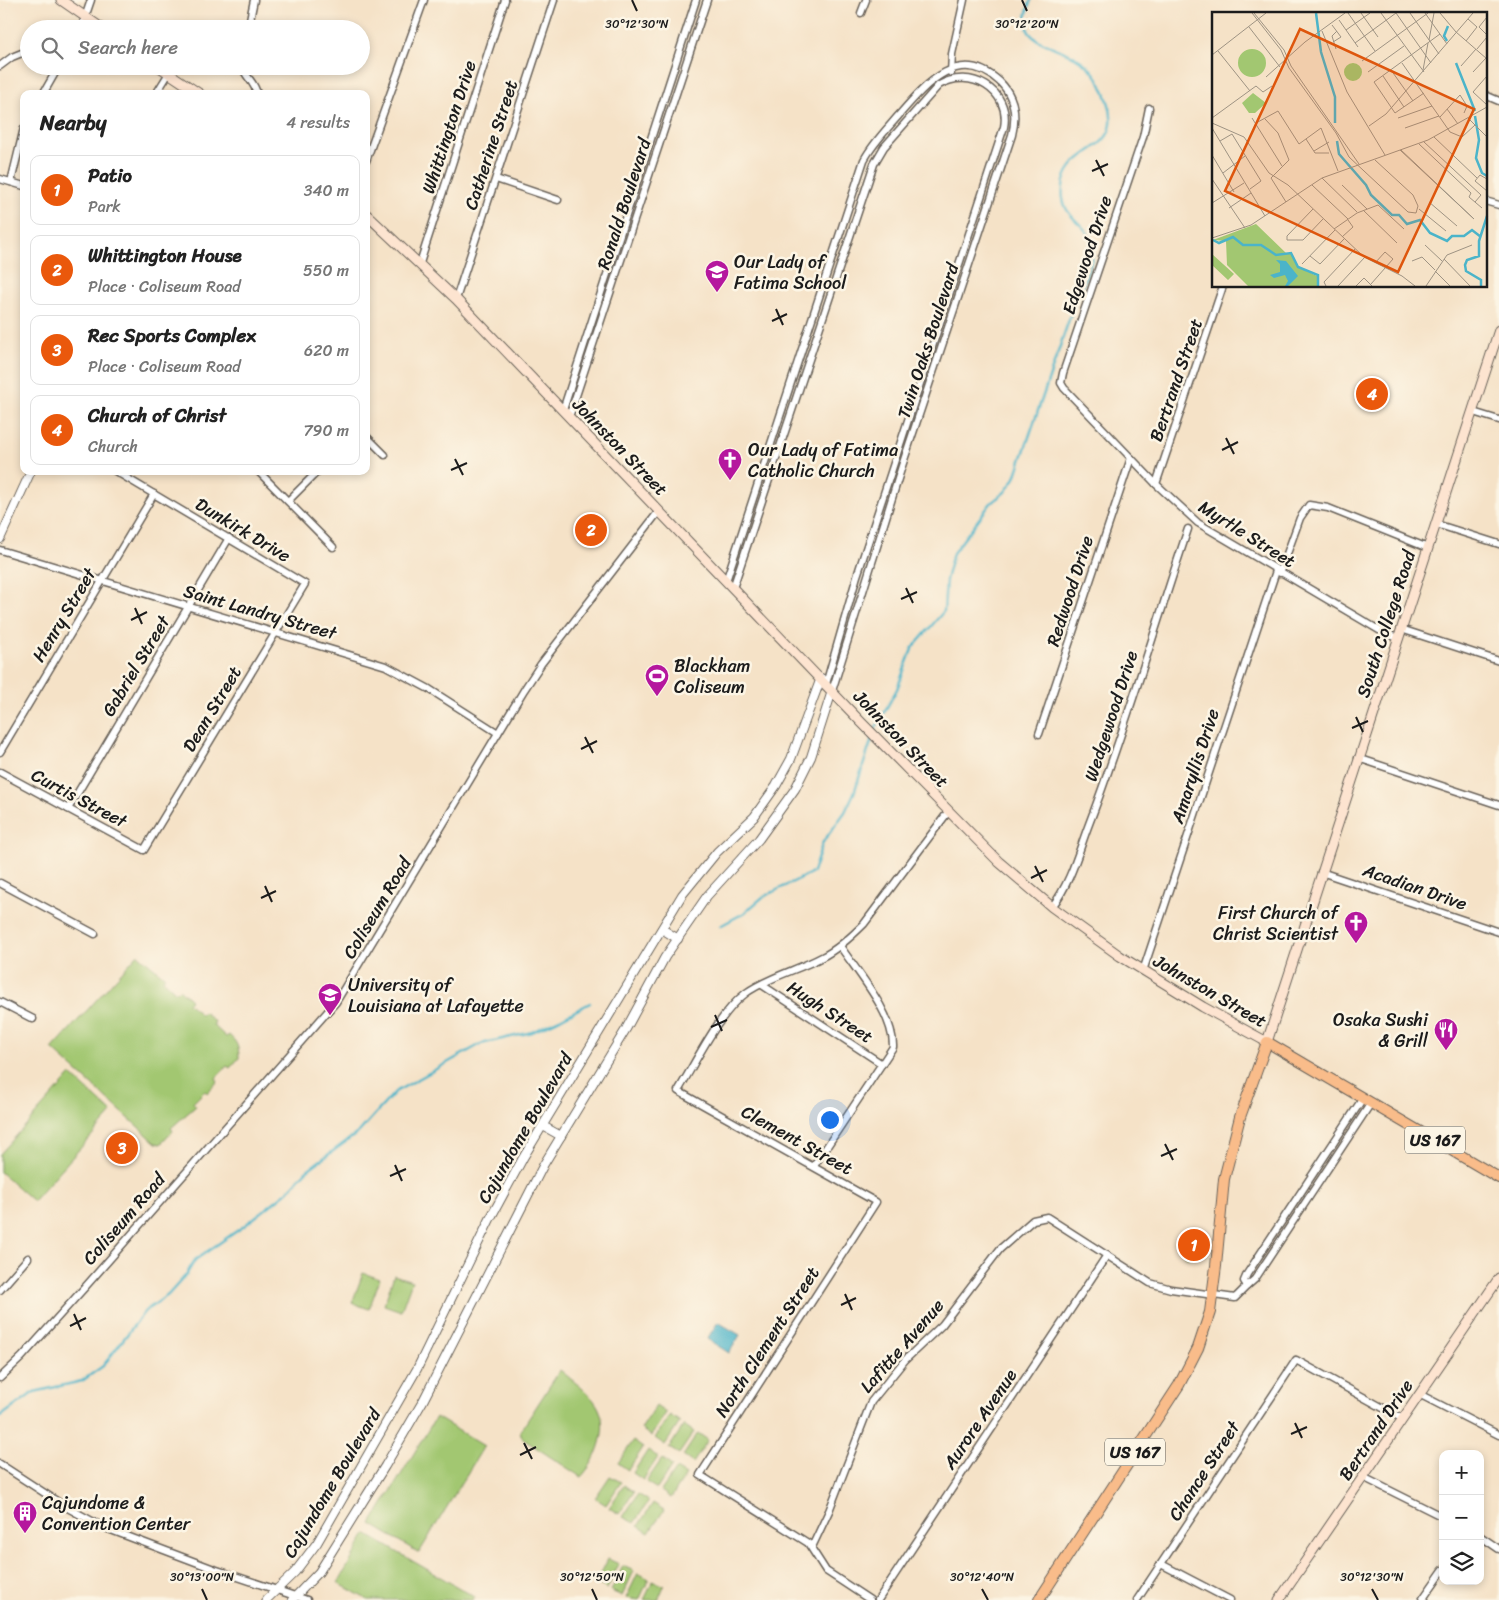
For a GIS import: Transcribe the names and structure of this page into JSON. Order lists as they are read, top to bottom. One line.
{"streets":{"main road":["Johnston Street","South College Road","US 167","Bertrand Drive"],"street":["Whittington Drive","Catherine Street","Ronald Boulevard","Edgewood Drive","Twin Oaks Boulevard","Bertrand Street","Dunkirk Drive","Myrtle Street","Redwood Drive","Saint Landry Street","Henry Street","Gabriel Street","Dean Street","Wedgewood Drive","Amaryllis Drive","Curtis Street","Acadian Drive","Coliseum Road","Hugh Street","Cajundome Boulevard","Clement Street","North Clement Street","Lafitte Avenue","Aurore Avenue","Chance Street"]},"crossings":[["Whittington Drive","Johnston Street"],["Catherine Street","Johnston Street"],["Ronald Boulevard","Johnston Street"],["Edgewood Drive","Myrtle Street"],["Twin Oaks Boulevard","Johnston Street"],["Twin Oaks Boulevard","Cajundome Boulevard"],["Bertrand Street","Myrtle Street"],["Johnston Street","South College Road"],["Johnston Street","Wedgewood Drive"],["Johnston Street","Amaryllis Drive"],["Johnston Street","Coliseum Road"],["Johnston Street","Cajundome Boulevard"],["Johnston Street","US 167"],["Dunkirk Drive","Henry Street"],["Dunkirk Drive","Gabriel Street"],["Dunkirk Drive","Dean Street"],["Myrtle Street","Redwood Drive"],["Myrtle Street","South College Road"],["Myrtle Street","Amaryllis Drive"],["Saint Landry Street","Henry Street"],["Saint Landry Street","Gabriel Street"],["Saint Landry Street","Dean Street"],["Saint Landry Street","Coliseum Road"],["South College Road","Amaryllis Drive"],["South College Road","Acadian Drive"],["South College Road","US 167"],["Gabriel Street","Curtis Street"],["Dean Street","Curtis Street"],["Hugh Street","Clement Street"],["Clement Street","North Clement Street"],["North Clement Street","Lafitte Avenue"],["Lafitte Avenue","Aurore Avenue"],["Bertrand Drive","Chance Street"]],"places":{"school or university":["Our Lady of Fatima School","University of Louisiana at Lafayette"],"church":["Our Lady of Fatima Catholic Church","First Church of Christ Scientist"],"sports":["Blackham Coliseum"],"restaurant":["Osaka Sushi & Grill"],"building":["Cajundome & Convention Center"]},"page":{"search":"Search here","heading":["Nearby","4 results"],"list":[{"mark":"1","name":"Patio","note":"Park","value":"340 m"},{"mark":"2","name":"Whittington House","note":"Place · Coliseum Road","value":"550 m"},{"mark":"3","name":"Rec Sports Complex","note":"Place · Coliseum Road","value":"620 m"},{"mark":"4","name":"Church of Christ","note":"Church","value":"790 m"}],"pins":["4","2","3","1"],"map_buttons":["+","−"]},"coordinates":["30°12'30\"N","30°12'20\"N","30°13'00\"N","30°12'50\"N","30°12'40\"N"]}
